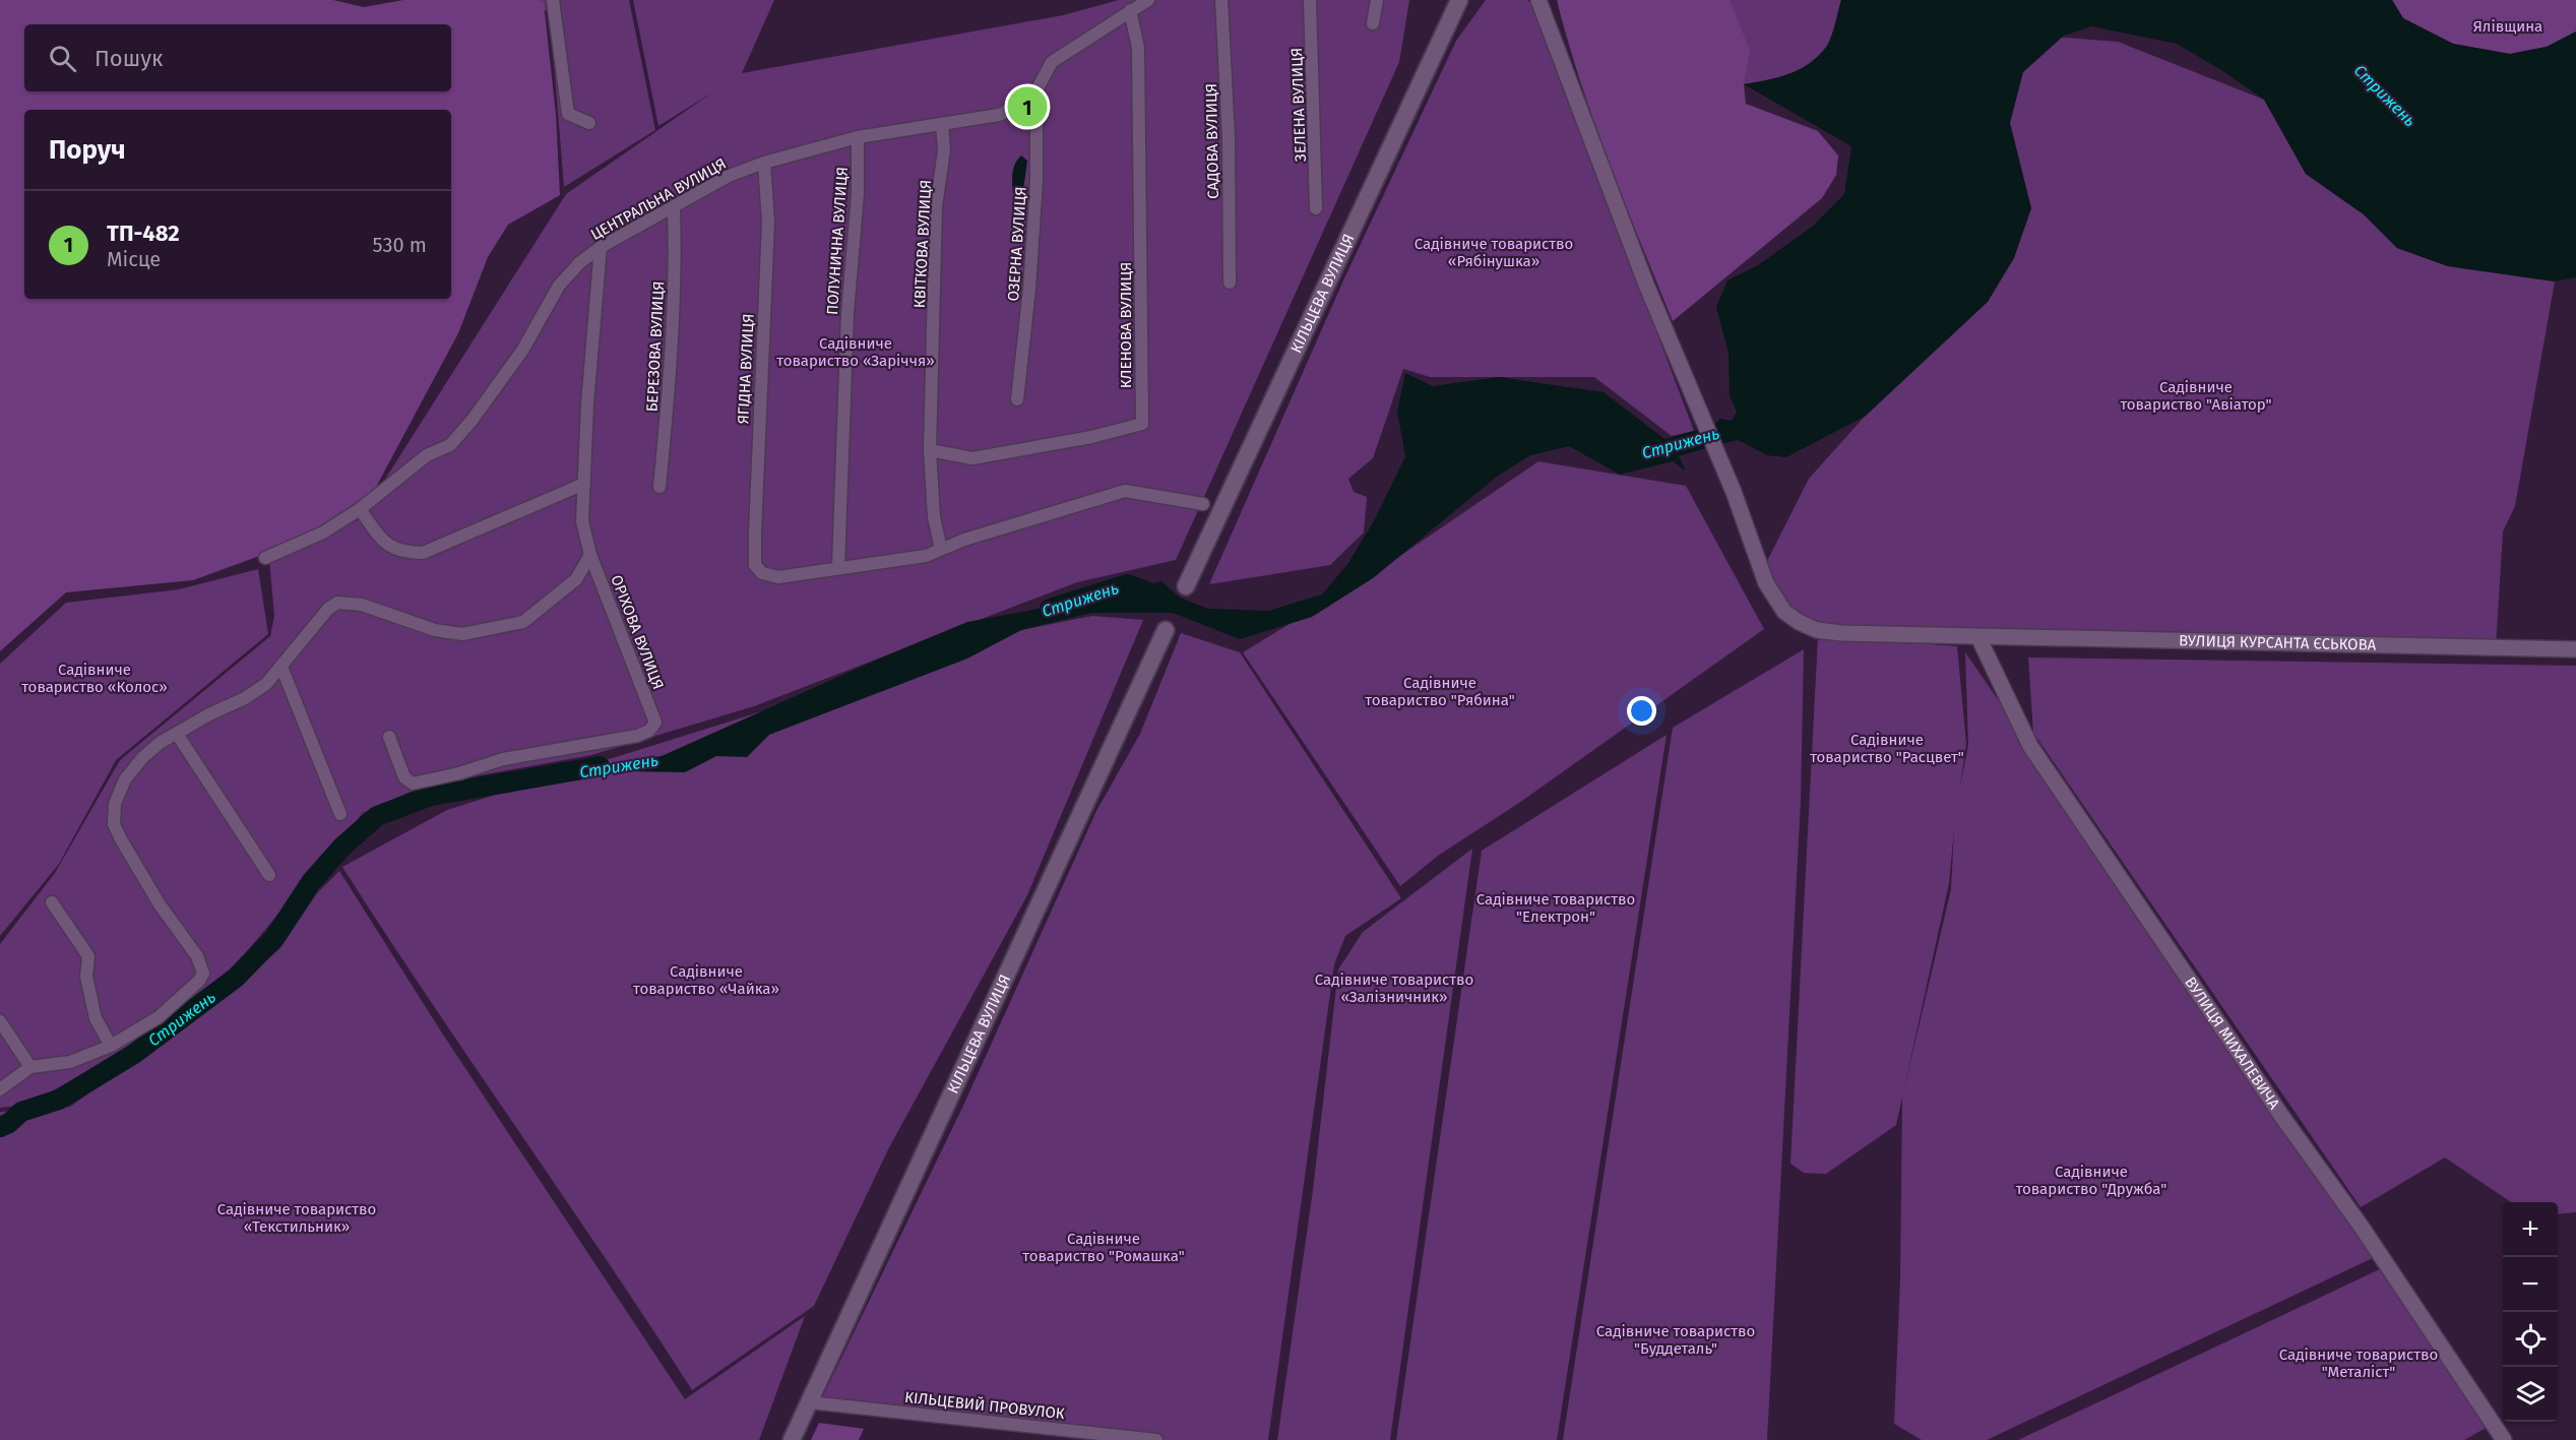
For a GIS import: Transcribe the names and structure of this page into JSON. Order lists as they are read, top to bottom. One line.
{"streets":{"main road":["КІЛЬЦЕВА ВУЛИЦЯ"],"street":["ЗЕЛЕНА ВУЛИЦЯ","САДОВА ВУЛИЦЯ","ЦЕНТРАЛЬНА ВУЛИЦЯ","ПОЛУНИЧНА ВУЛИЦЯ","КВІТКОВА ВУЛИЦЯ","ОЗЕРНА ВУЛИЦЯ","КЛЕНОВА ВУЛИЦЯ","БЕРЕЗОВА ВУЛИЦЯ","ЯГІДНА ВУЛИЦЯ","ОРІХОВА ВУЛИЦЯ","ВУЛИЦЯ КУРСАНТА ЄСЬКОВА","ВУЛИЦЯ МИХАЛЕВИЧА","КІЛЬЦЕВИЙ ПРОВУЛОК"]},"crossings":[["ЦЕНТРАЛЬНА ВУЛИЦЯ","ПОЛУНИЧНА ВУЛИЦЯ"],["ЦЕНТРАЛЬНА ВУЛИЦЯ","КВІТКОВА ВУЛИЦЯ"],["ЦЕНТРАЛЬНА ВУЛИЦЯ","ОЗЕРНА ВУЛИЦЯ"],["ЦЕНТРАЛЬНА ВУЛИЦЯ","КЛЕНОВА ВУЛИЦЯ"],["ЦЕНТРАЛЬНА ВУЛИЦЯ","БЕРЕЗОВА ВУЛИЦЯ"],["ЦЕНТРАЛЬНА ВУЛИЦЯ","ЯГІДНА ВУЛИЦЯ"],["ЦЕНТРАЛЬНА ВУЛИЦЯ","ОРІХОВА ВУЛИЦЯ"],["ПОЛУНИЧНА ВУЛИЦЯ","ЯГІДНА ВУЛИЦЯ"],["КВІТКОВА ВУЛИЦЯ","КЛЕНОВА ВУЛИЦЯ"],["КІЛЬЦЕВА ВУЛИЦЯ","КІЛЬЦЕВИЙ ПРОВУЛОК"],["ВУЛИЦЯ КУРСАНТА ЄСЬКОВА","ВУЛИЦЯ МИХАЛЕВИЧА"]],"water":["Стрижень"],"parks":["Ялівщина","Садівниче товариство «Рябінушка»","Садівниче товариство «Заріччя»","Садівниче товариство \"Авіатор\"","Садівниче товариство «Колос»","Садівниче товариство \"Рябина\"","Садівниче товариство \"Расцвет\"","Садівниче товариство \"Електрон\"","Садівниче товариство «Чайка»","Садівниче товариство «Залізничник»","Садівниче товариство \"Дружба\"","Садівниче товариство «Текстильник»","Садівниче товариство \"Ромашка\"","Садівниче товариство \"Буддеталь\"","Садівниче товариство \"Металіст\""],"page":{"search":"Пошук","pins":"1","heading":"Поруч","list":[{"mark":"1","name":"ТП-482","note":"Місце","value":"530 m"}],"map_buttons":["+","−"]}}
